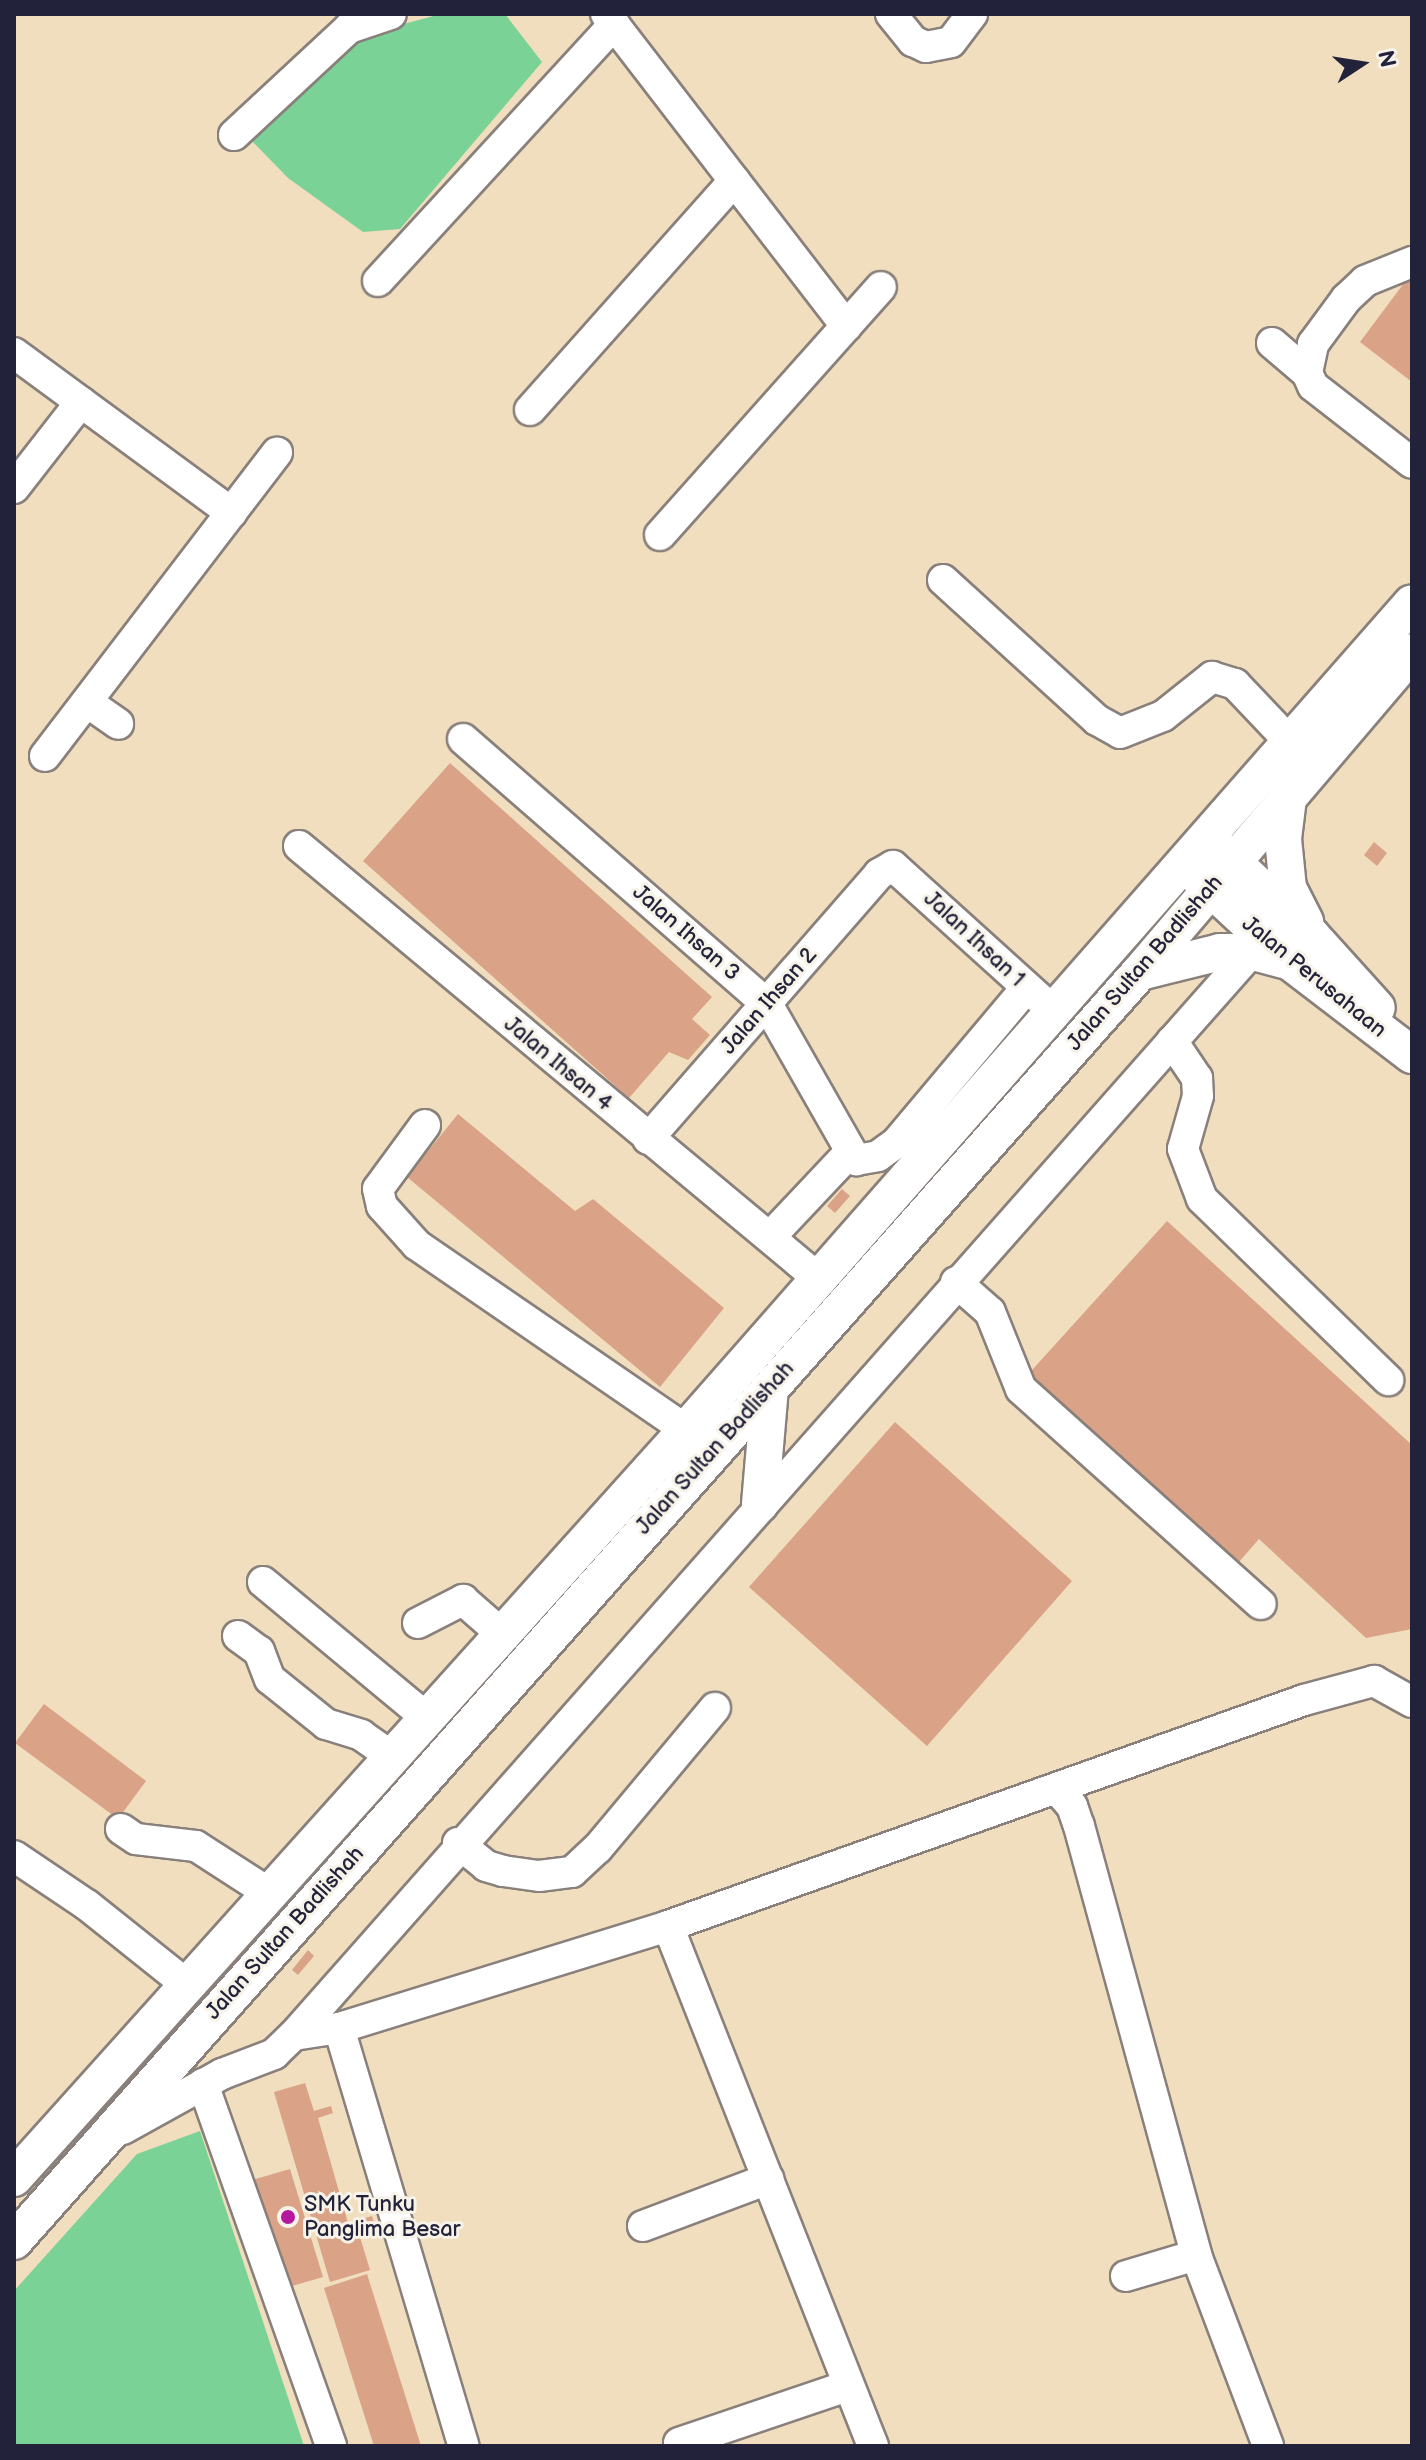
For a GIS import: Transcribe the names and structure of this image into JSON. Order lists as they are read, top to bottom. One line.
{"streets":{"main road":["Jalan Sultan Badlishah","Jalan Perusahaan"],"street":["Jalan Ihsan 3","Jalan Ihsan 1","Jalan Ihsan 2","Jalan Ihsan 4"]},"crossings":[["Jalan Ihsan 3","Jalan Ihsan 2"],["Jalan Ihsan 1","Jalan Sultan Badlishah"],["Jalan Ihsan 1","Jalan Ihsan 2"],["Jalan Sultan Badlishah","Jalan Perusahaan"],["Jalan Sultan Badlishah","Jalan Ihsan 4"],["Jalan Ihsan 2","Jalan Ihsan 4"]],"places":["SMK Tunku Panglima Besar"],"north":"right"}
